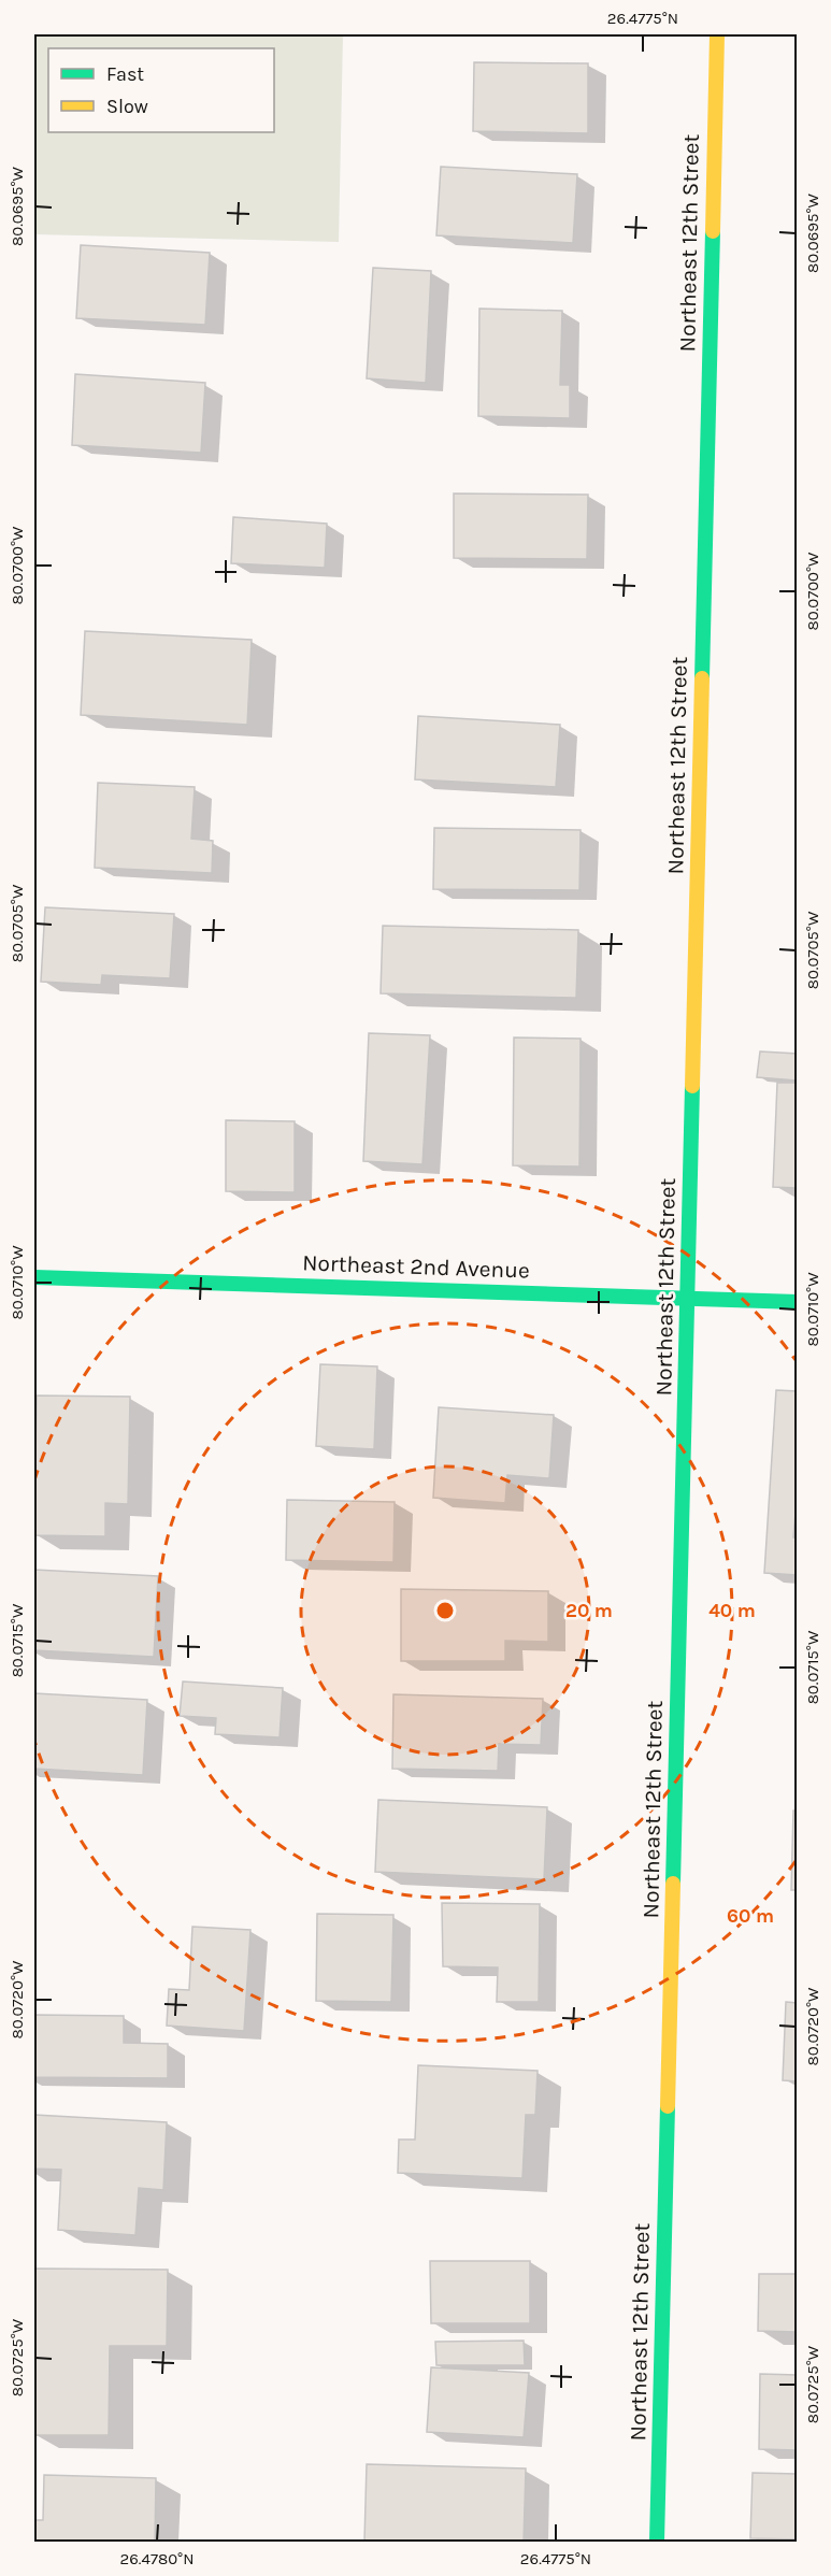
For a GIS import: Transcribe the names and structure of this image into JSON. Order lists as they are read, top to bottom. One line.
{"streets":{"street":["Northeast 12th Street","Northeast 2nd Avenue"]},"crossings":[["Northeast 12th Street","Northeast 2nd Avenue"]],"legend":["Fast","Slow"],"coordinates":["26.4775°N","80.0695°W","80.0700°W","80.0705°W","80.0710°W","80.0715°W","80.0720°W","80.0725°W","26.4780°N"],"rings":["20 m","40 m","60 m"]}
